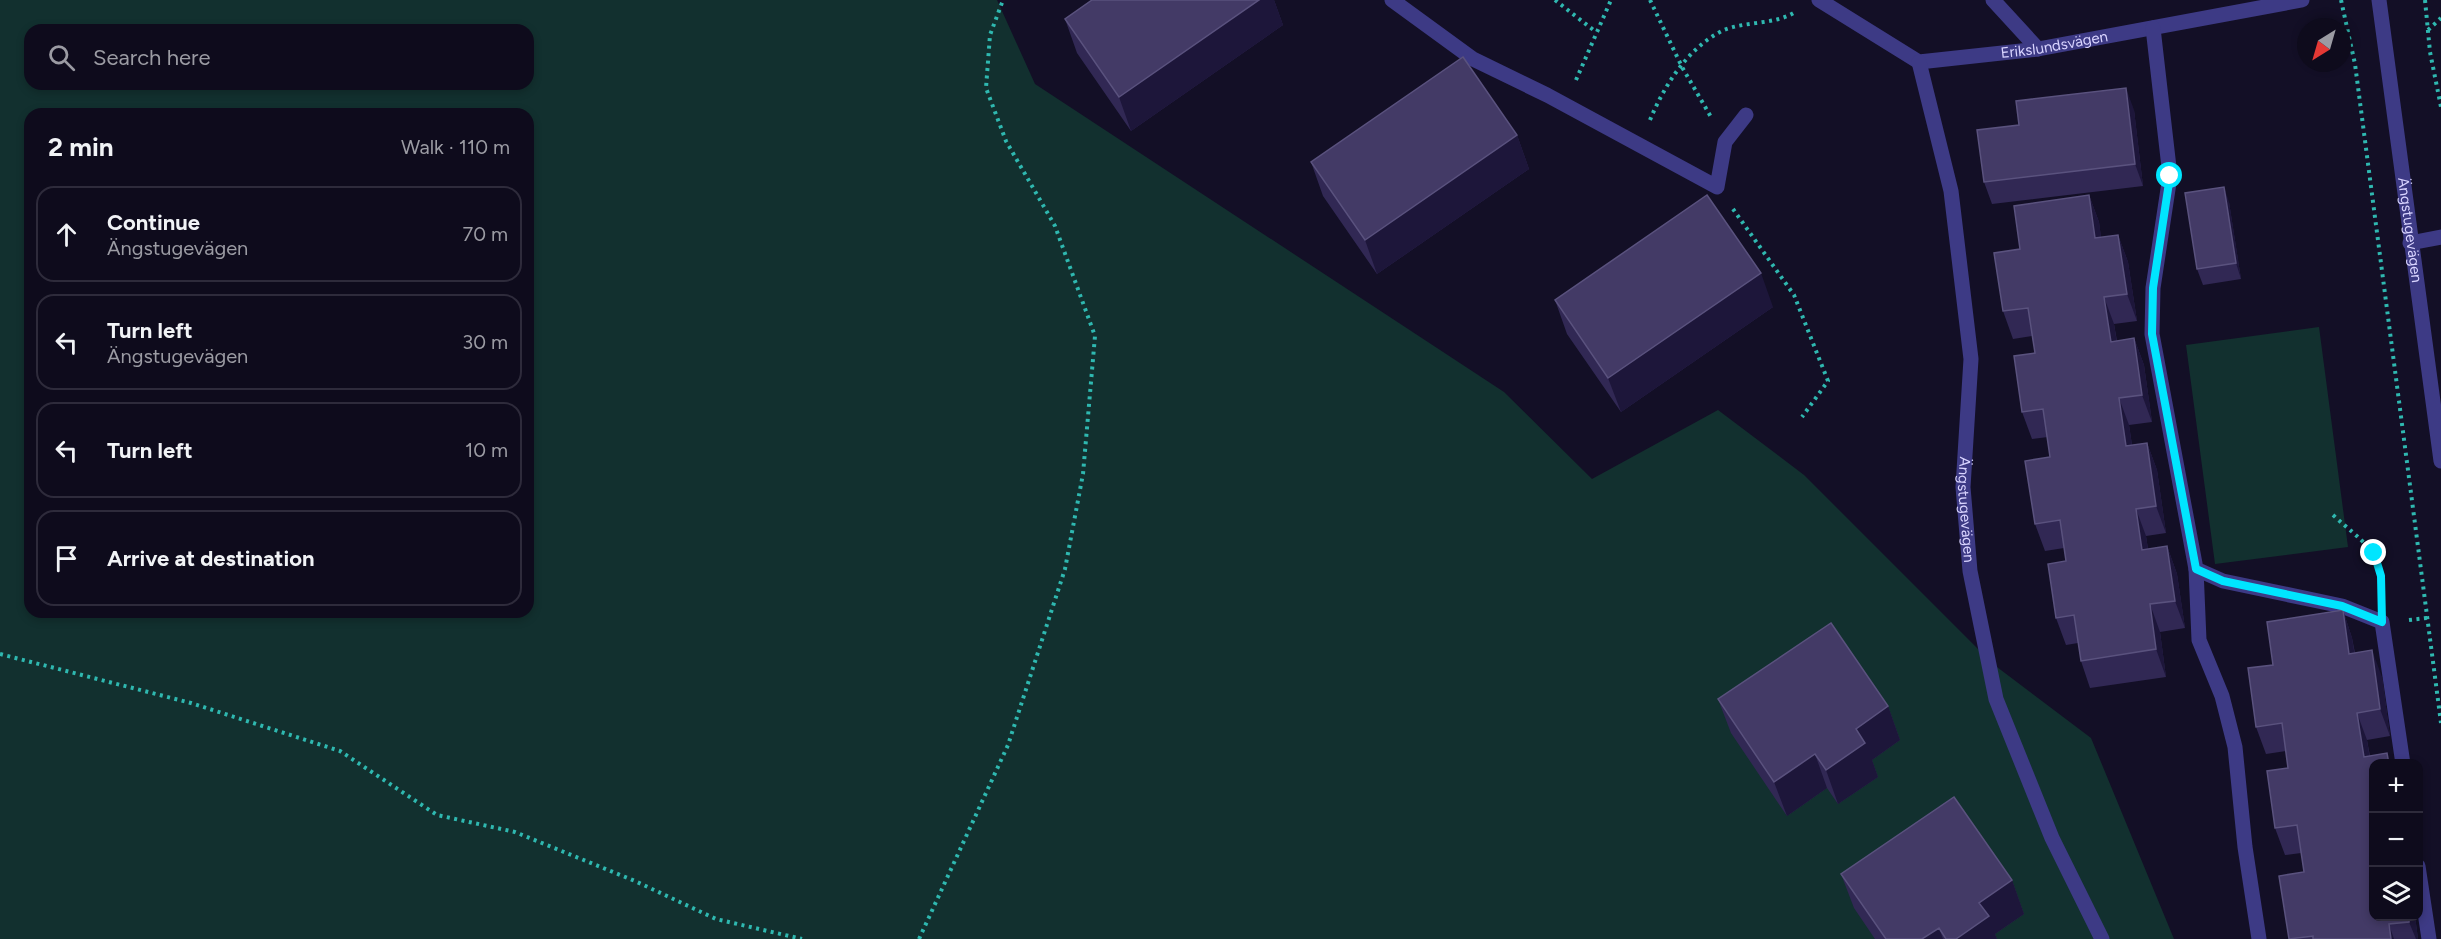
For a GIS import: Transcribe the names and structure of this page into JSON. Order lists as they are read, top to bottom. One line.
{"streets":{"street":["Erikslundsvägen","Ängstugevägen"]},"crossings":[["Erikslundsvägen","Ängstugevägen"]],"north":"bottom left","page":{"search":"Search here","heading":["2 min","Walk · 110 m"],"list":[["Continue","Ängstugevägen","70 m"],["Turn left","Ängstugevägen","30 m"],["Turn left","10 m"],"Arrive at destination"],"map_buttons":["+","−"]}}
